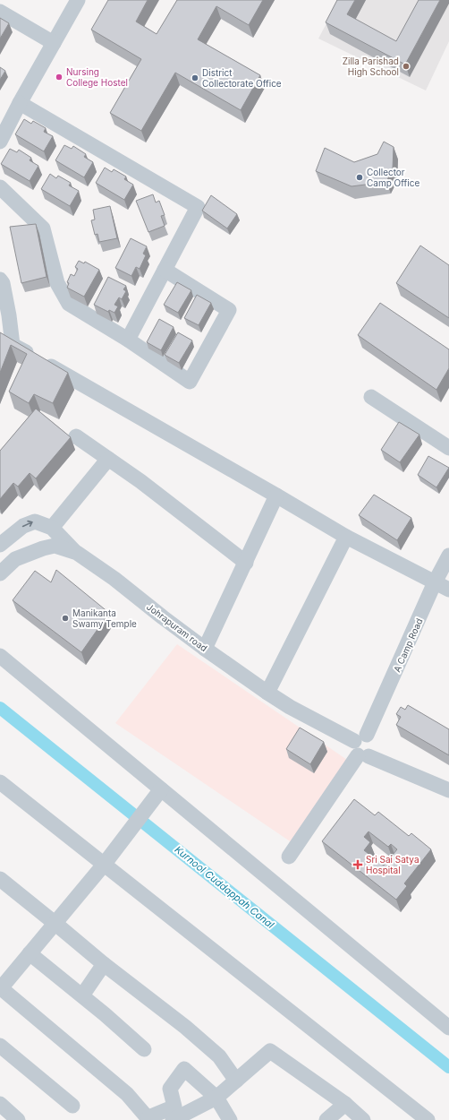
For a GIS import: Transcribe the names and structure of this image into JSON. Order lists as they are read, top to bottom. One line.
{"streets":{"street":["Johrapuram road","A Camp Road"]},"crossings":[["Johrapuram road","A Camp Road"]],"water":["Kurnool Cuddappah Canal"],"places":{"other":["Zilla Parishad High School","Nursing College Hostel","District Collectorate Office","Collector Camp Office","Manikanta Swamy Temple"],"health":["Sri Sai Satya Hospital"]}}
